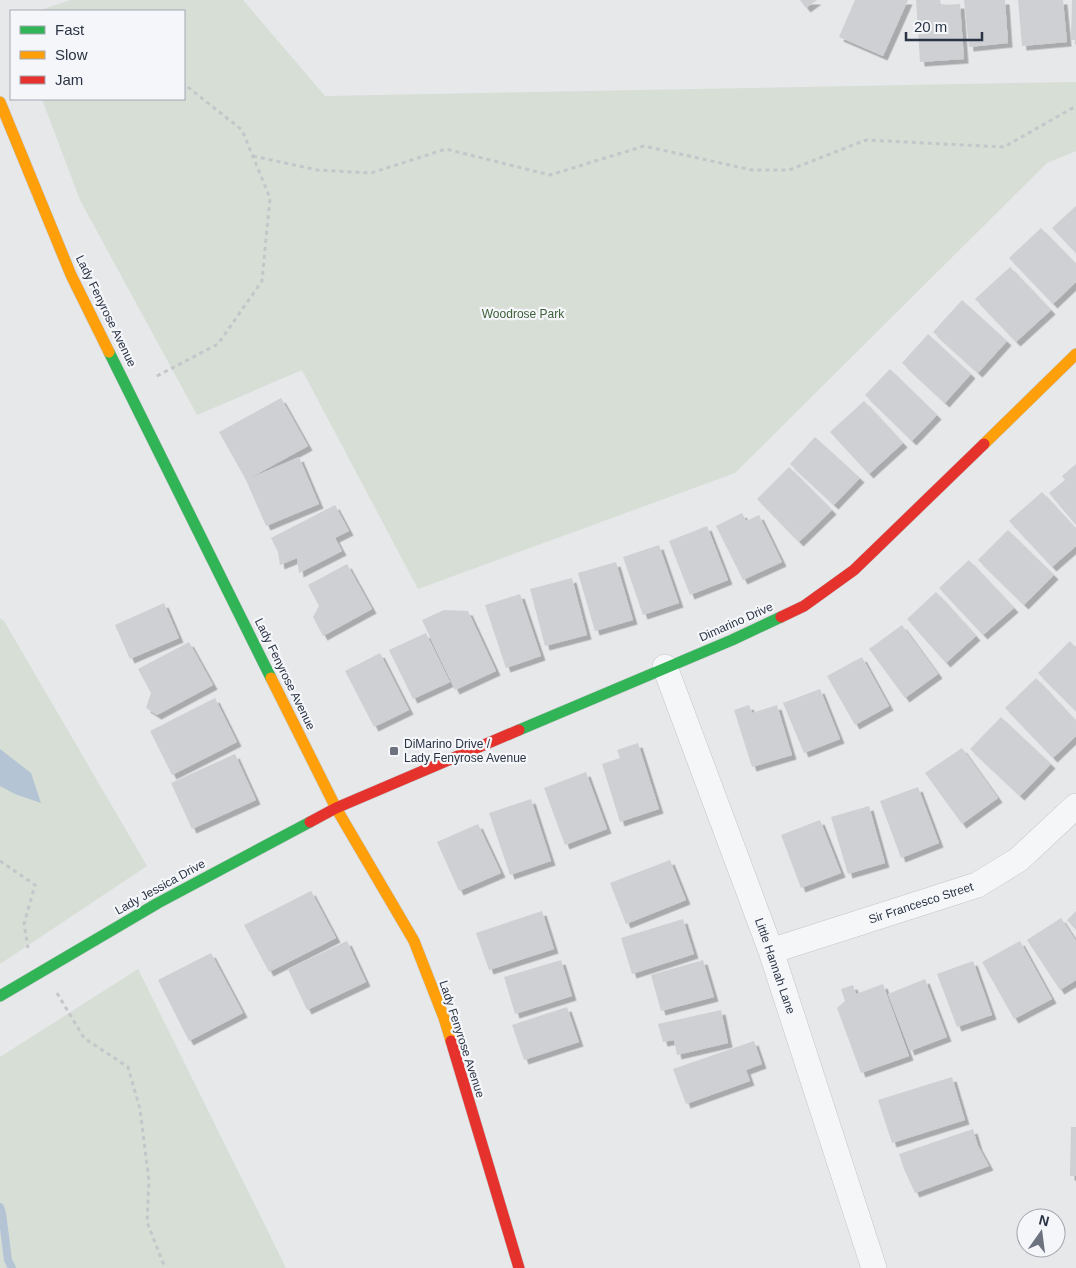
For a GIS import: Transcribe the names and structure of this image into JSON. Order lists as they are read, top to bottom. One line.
{"streets":{"street":["Lady Fenyrose Avenue","Dimarino Drive","Lady Jessica Drive","Sir Francesco Street","Little Hannah Lane"]},"crossings":[["Lady Fenyrose Avenue","Dimarino Drive"],["Lady Fenyrose Avenue","Lady Jessica Drive"],["Dimarino Drive","Lady Jessica Drive"],["Dimarino Drive","Little Hannah Lane"],["Sir Francesco Street","Little Hannah Lane"]],"parks":["Woodrose Park"],"places":{"transit":["DiMarino Drive / Lady Fenyrose Avenue"]},"legend":["Fast","Slow","Jam"],"scale_bar":"20 m","north":"top"}
